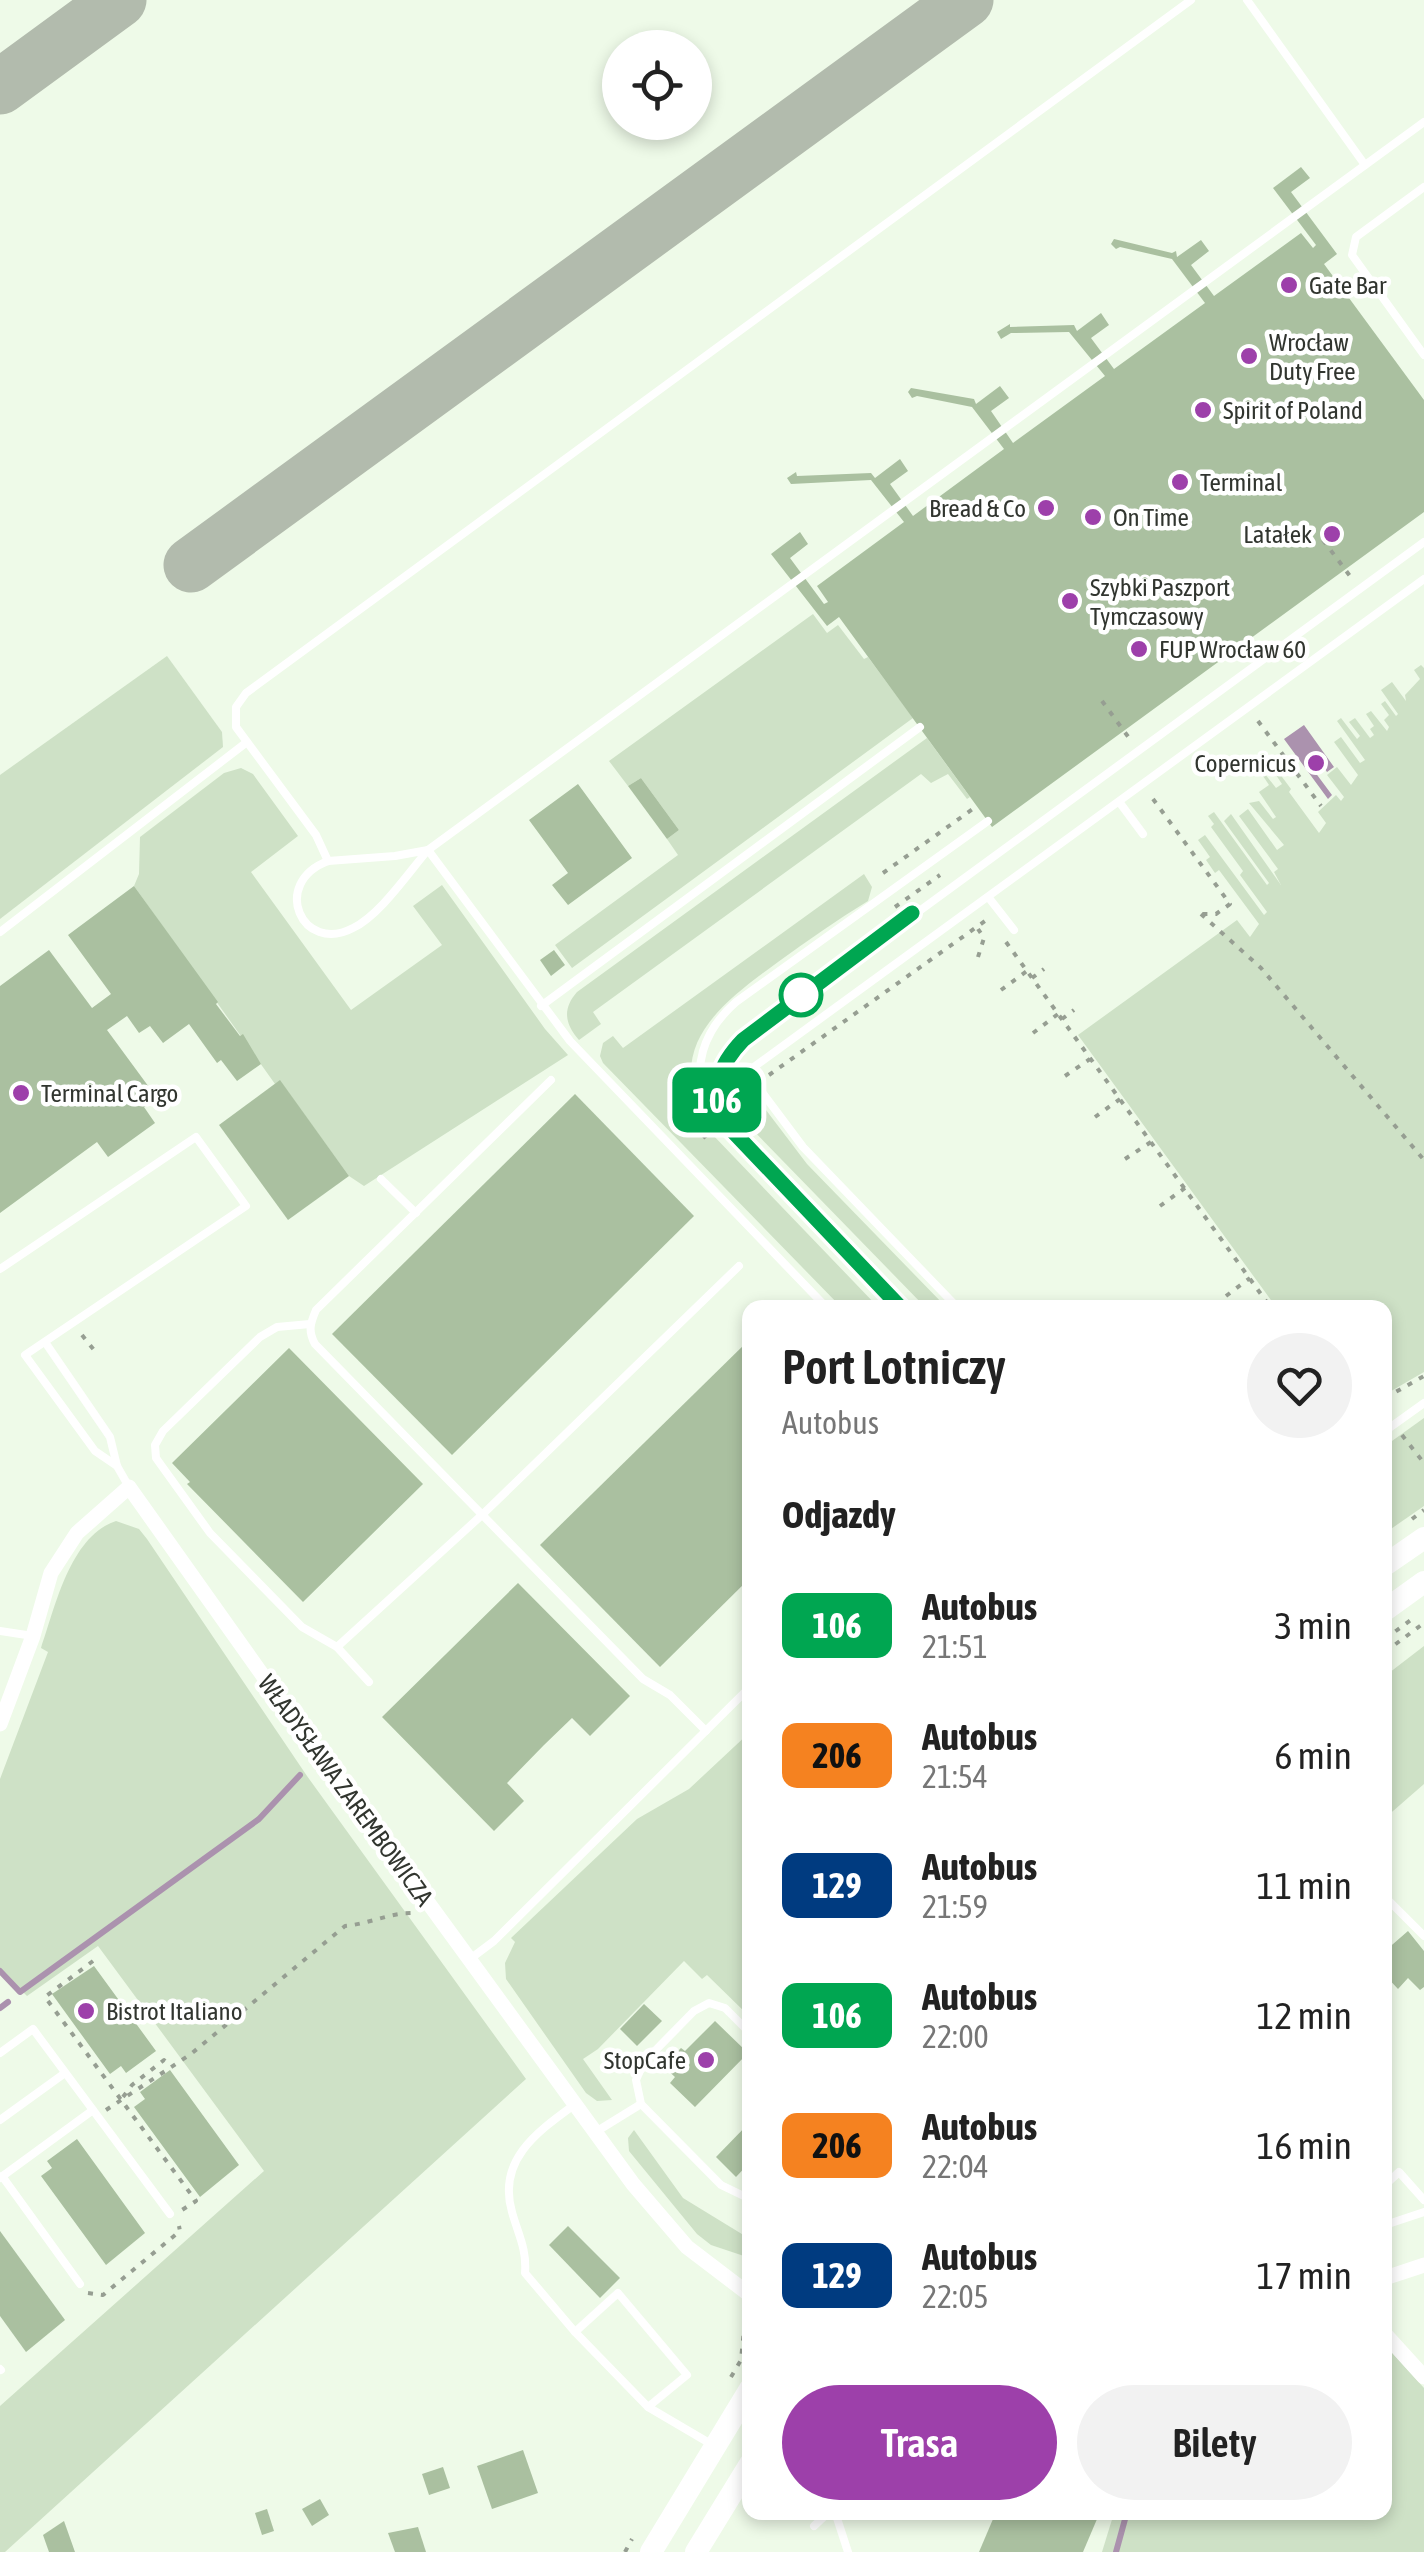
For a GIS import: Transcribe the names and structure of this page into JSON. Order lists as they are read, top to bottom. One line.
{"streets":{"street":["WŁADYSŁAWA ZAREMBOWICZA"]},"places":["Gate Bar","Wrocław Duty Free","Spirit of Poland","Terminal","Bread & Co","On Time","Latałek","Szybki Paszport Tymczasowy","FUP Wrocław 60","Copernicus","Terminal Cargo","Bistrot Italiano","StopCafe"],"lines":["bus line 106"],"page":{"on_map":"106","heading":[["Port Lotniczy","Autobus"],"Odjazdy"],"list":[{"mark":"106","name":"Autobus","note":"21:51","value":"3 min"},{"mark":"206","name":"Autobus","note":"21:54","value":"6 min"},{"mark":"129","name":"Autobus","note":"21:59","value":"11 min"},{"mark":"106","name":"Autobus","note":"22:00","value":"12 min"},{"mark":"206","name":"Autobus","note":"22:04","value":"16 min"},{"mark":"129","name":"Autobus","note":"22:05","value":"17 min"}],"buttons":["Trasa","Bilety"]}}
